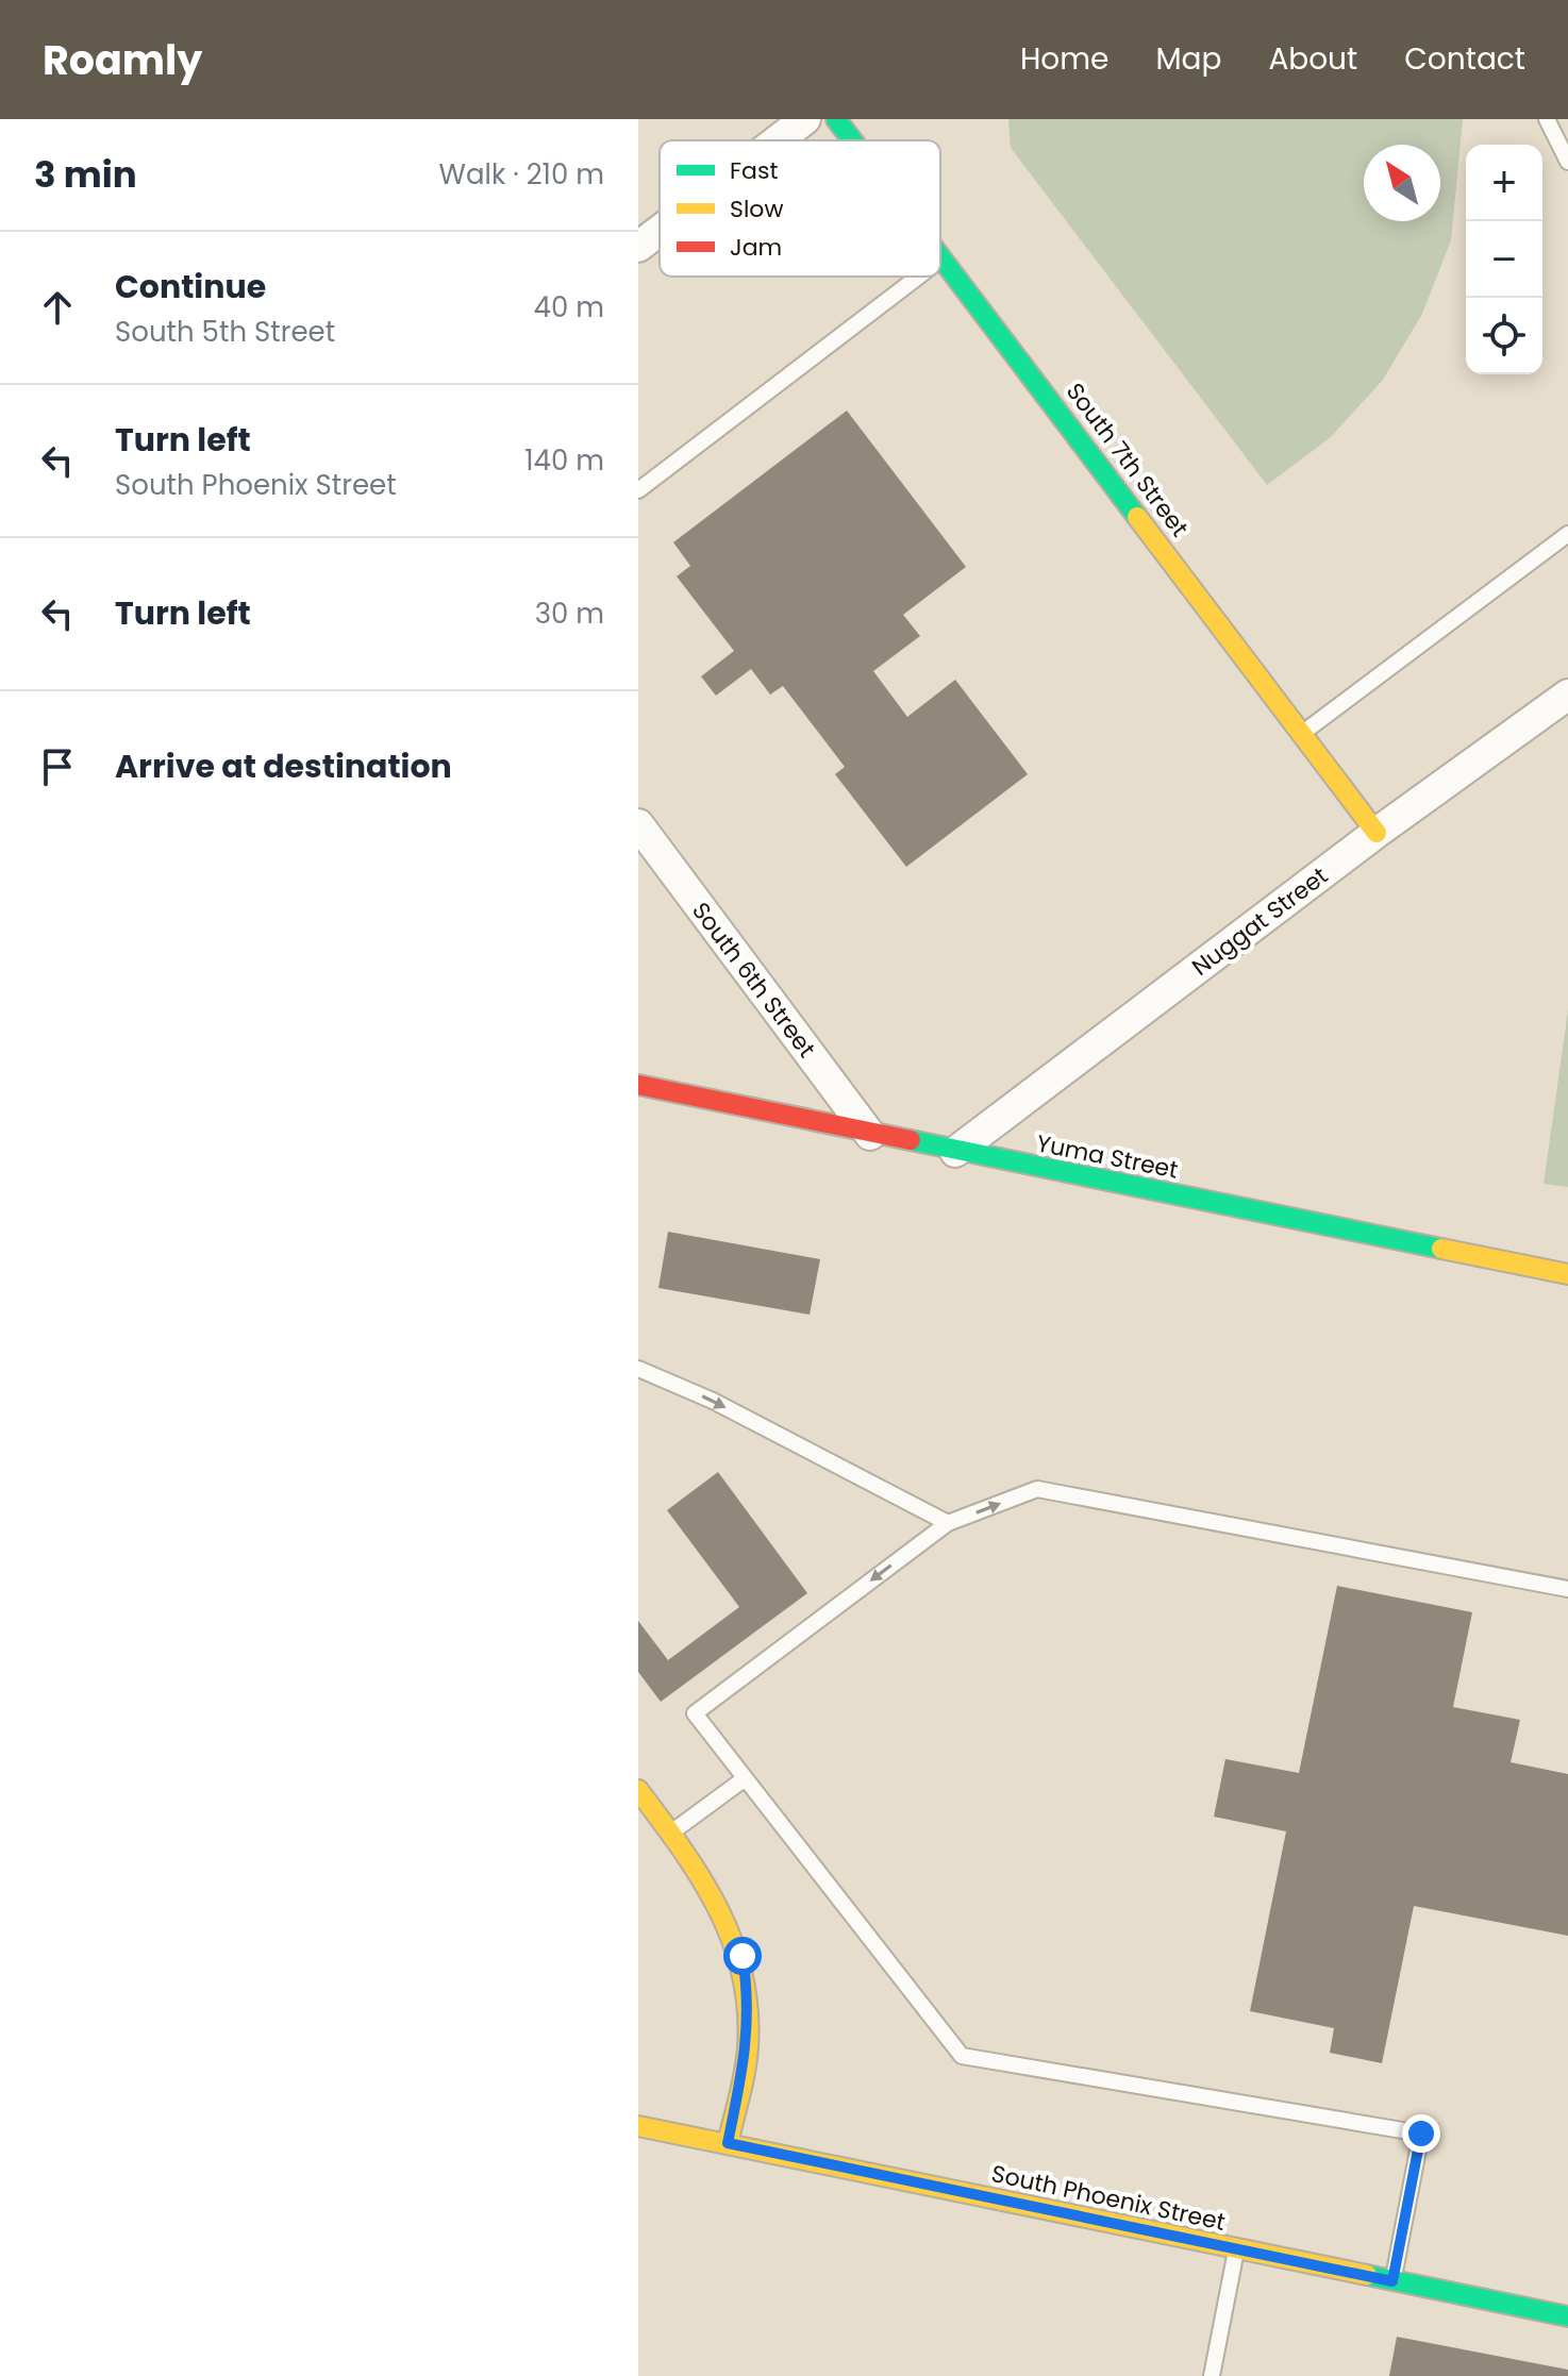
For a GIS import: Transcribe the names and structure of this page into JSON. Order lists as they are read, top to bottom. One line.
{"streets":{"street":["South 7th Street","Nuggat Street","South 6th Street","Yuma Street","South Phoenix Street"]},"crossings":[["South 7th Street","Nuggat Street"],["Nuggat Street","Yuma Street"],["South 6th Street","Yuma Street"]],"legend":["Fast","Slow","Jam"],"north":"top left","page":{"header":"Roamly","nav":["Home","Map","About","Contact"],"heading":["3 min","Walk · 210 m"],"map_buttons":["+","−"],"list":[["Continue","South 5th Street","40 m"],["Turn left","South Phoenix Street","140 m"],["Turn left","30 m"],"Arrive at destination"]}}
